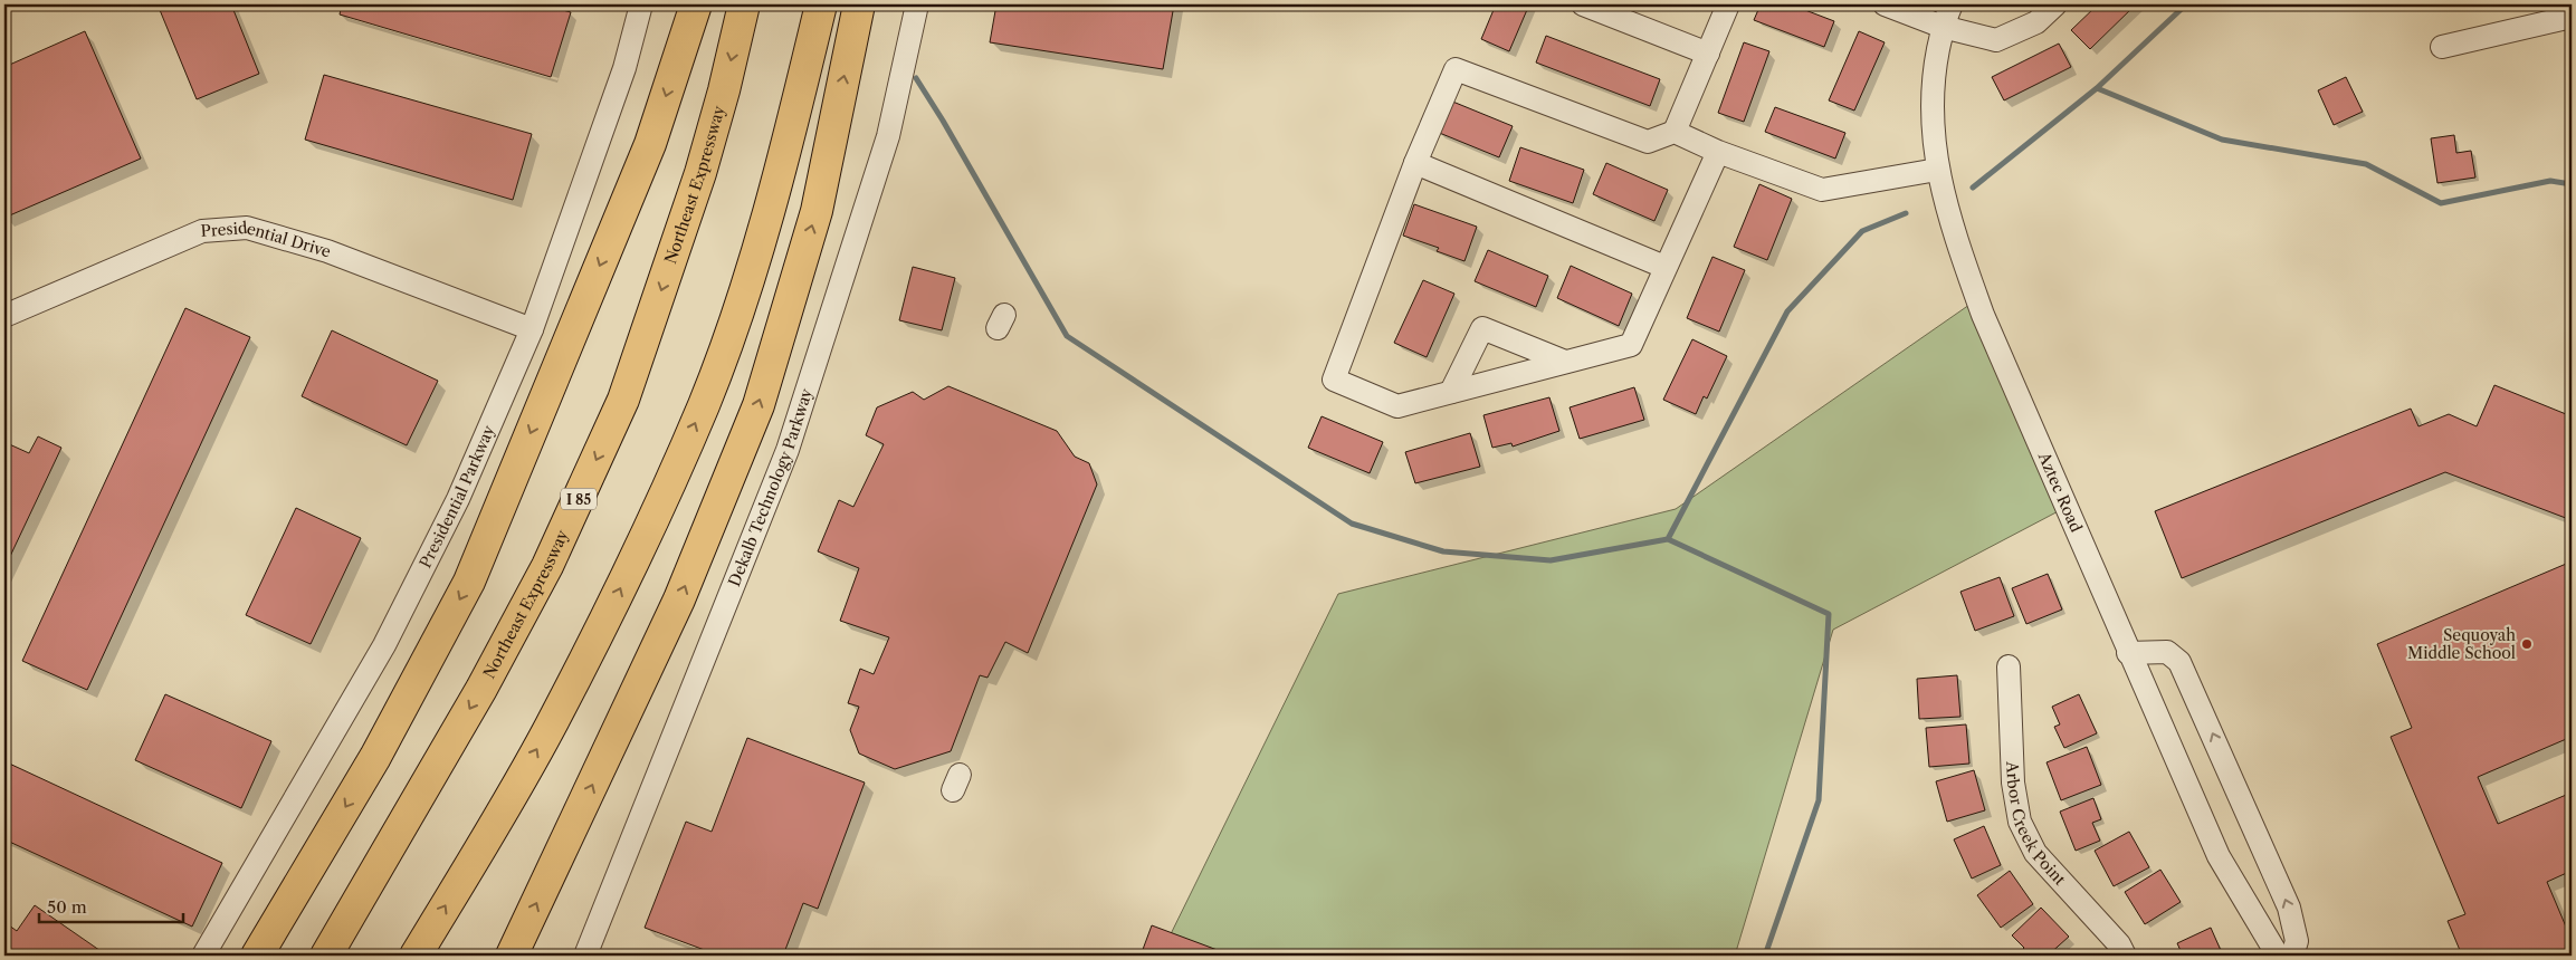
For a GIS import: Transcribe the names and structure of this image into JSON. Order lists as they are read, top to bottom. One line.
{"streets":{"highway":["Northeast Expressway","I 85"],"street":["Presidential Drive","Dekalb Technology Parkway","Aztec Road","Presidential Parkway","Arbor Creek Point"]},"crossings":[["Presidential Drive","Presidential Parkway"]],"places":["Sequoyah Middle School"],"scale_bar":"50 m"}
